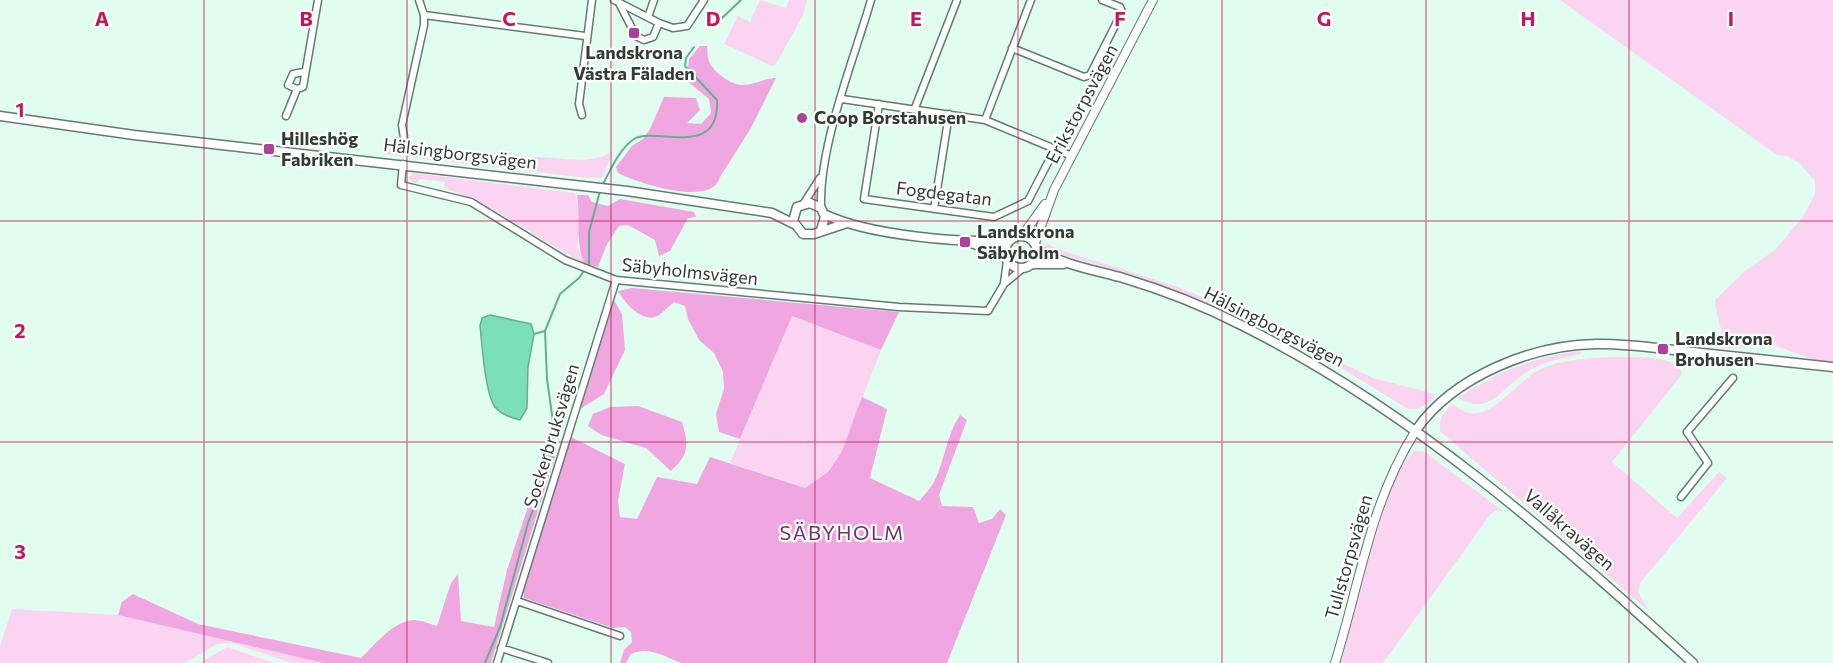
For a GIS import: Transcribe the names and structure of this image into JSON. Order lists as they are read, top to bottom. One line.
{"streets":{"main road":["Hälsingborgsvägen","Vallåkravägen"],"street":["Erikstorpsvägen","Fogdegatan","Säbyholmsvägen","Sockerbruksvägen","Tullstorpsvägen"]},"crossings":[["Erikstorpsvägen","Hälsingborgsvägen"],["Erikstorpsvägen","Säbyholmsvägen"],["Hälsingborgsvägen","Säbyholmsvägen"],["Hälsingborgsvägen","Vallåkravägen"],["Hälsingborgsvägen","Tullstorpsvägen"],["Säbyholmsvägen","Sockerbruksvägen"],["Vallåkravägen","Tullstorpsvägen"]],"districts":["SÄBYHOLM"],"places":{"transit":["Landskrona Västra Fäladen","Hilleshög Fabriken","Landskrona Säbyholm","Landskrona Brohusen"],"other":["Coop Borstahusen"]},"grid":{"columns":["A","B","C","D","E","F","G","H","I"],"rows":["1","2","3"]}}
